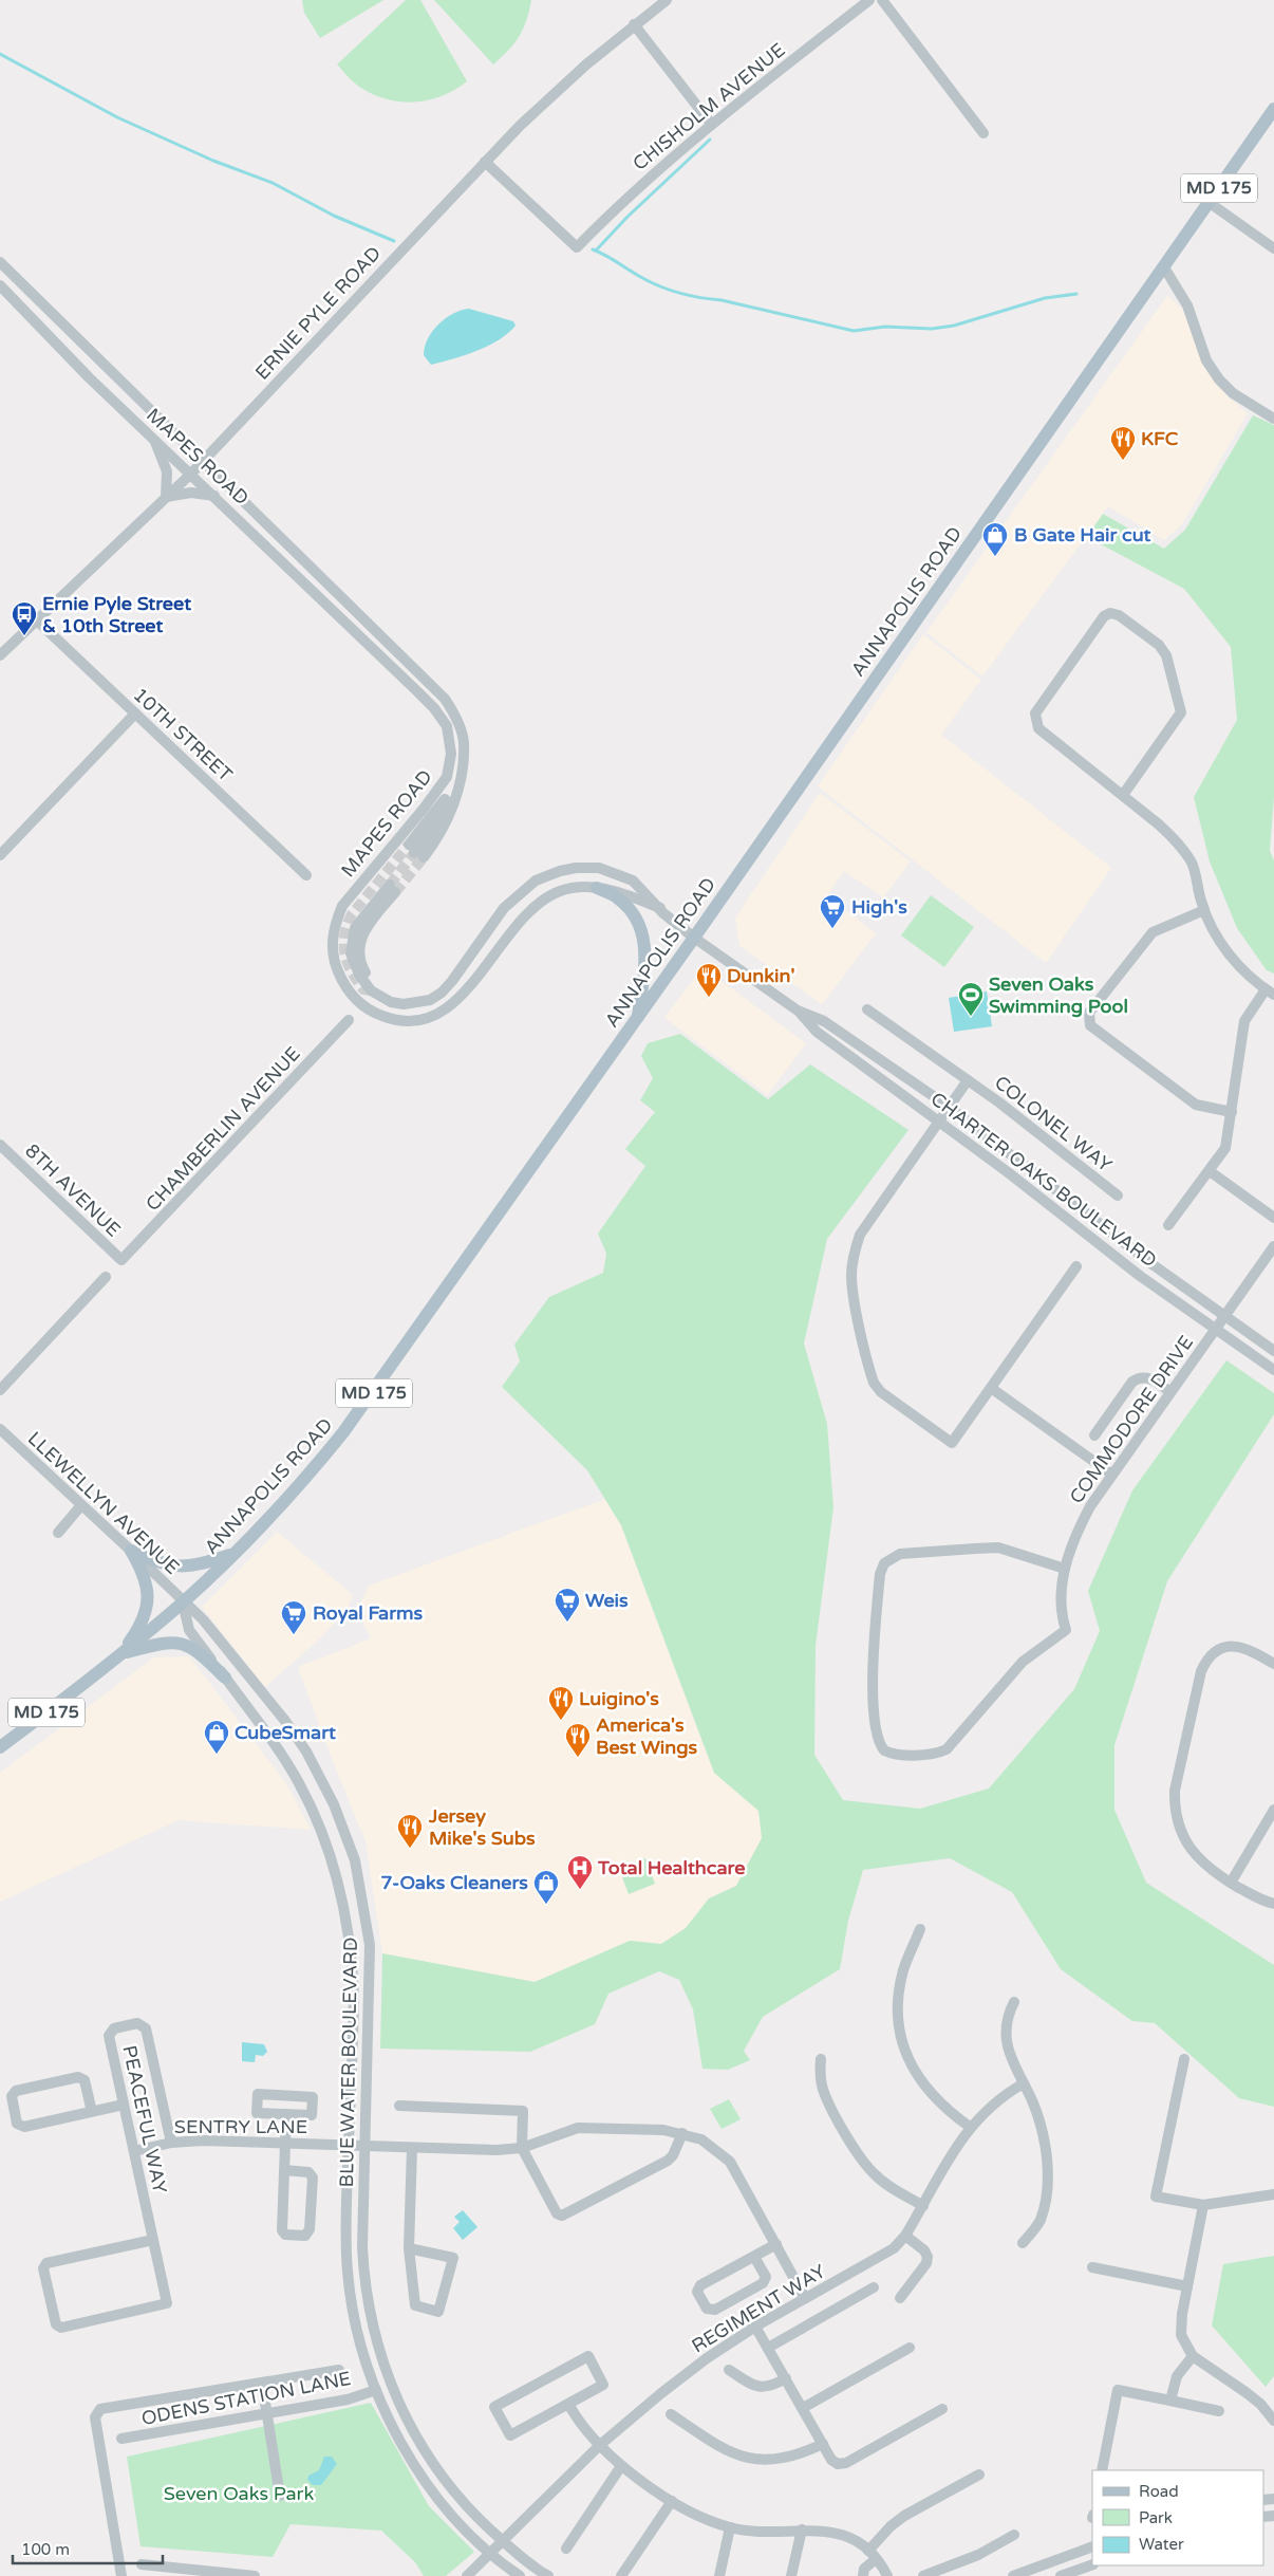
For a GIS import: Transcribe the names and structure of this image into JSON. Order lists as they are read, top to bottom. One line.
{"streets":{"main road":["MD 175","ANNAPOLIS ROAD"],"street":["CHISHOLM AVENUE","ERNIE PYLE ROAD","MAPES ROAD","10TH STREET","COLONEL WAY","CHAMBERLIN AVENUE","CHARTER OAKS BOULEVARD","8TH AVENUE","COMMODORE DRIVE","LLEWELLYN AVENUE","BLUE WATER BOULEVARD","PEACEFUL WAY","SENTRY LANE","REGIMENT WAY","ODENS STATION LANE"]},"crossings":[["CHISHOLM AVENUE","ERNIE PYLE ROAD"],["ERNIE PYLE ROAD","MAPES ROAD"],["ERNIE PYLE ROAD","10TH STREET"],["MAPES ROAD","ANNAPOLIS ROAD"],["MAPES ROAD","CHARTER OAKS BOULEVARD"],["ANNAPOLIS ROAD","CHARTER OAKS BOULEVARD"],["ANNAPOLIS ROAD","LLEWELLYN AVENUE"],["ANNAPOLIS ROAD","BLUE WATER BOULEVARD"],["COLONEL WAY","CHARTER OAKS BOULEVARD"],["CHAMBERLIN AVENUE","8TH AVENUE"],["CHARTER OAKS BOULEVARD","COMMODORE DRIVE"],["LLEWELLYN AVENUE","BLUE WATER BOULEVARD"],["BLUE WATER BOULEVARD","SENTRY LANE"],["BLUE WATER BOULEVARD","REGIMENT WAY"],["BLUE WATER BOULEVARD","ODENS STATION LANE"],["PEACEFUL WAY","SENTRY LANE"],["SENTRY LANE","REGIMENT WAY"]],"parks":["Seven Oaks Park"],"places":{"restaurant":["KFC","Dunkin'","Luigino's","America's Best Wings","Jersey Mike's Subs"],"shop":["B Gate Hair cut","CubeSmart","7-Oaks Cleaners"],"bus stop":["Ernie Pyle Street & 10th Street"],"supermarket":["High's","Weis","Royal Farms"],"sports":["Seven Oaks Swimming Pool"],"hospital":["Total Healthcare"]},"legend":["Road","Park","Water"],"scale_bar":"100 m"}
